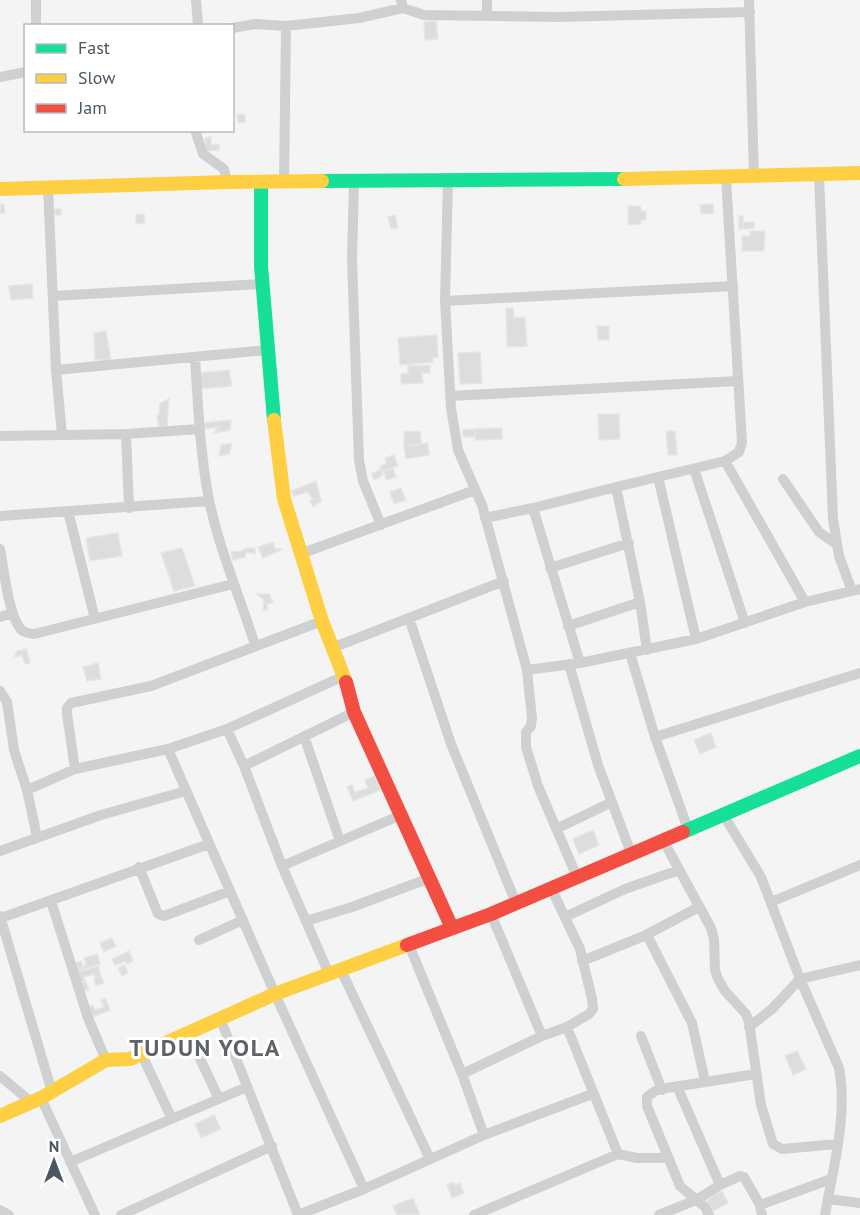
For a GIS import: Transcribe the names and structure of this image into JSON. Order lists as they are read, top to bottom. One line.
{"districts":["TUDUN YOLA"],"legend":["Fast","Slow","Jam"],"north":"top"}
